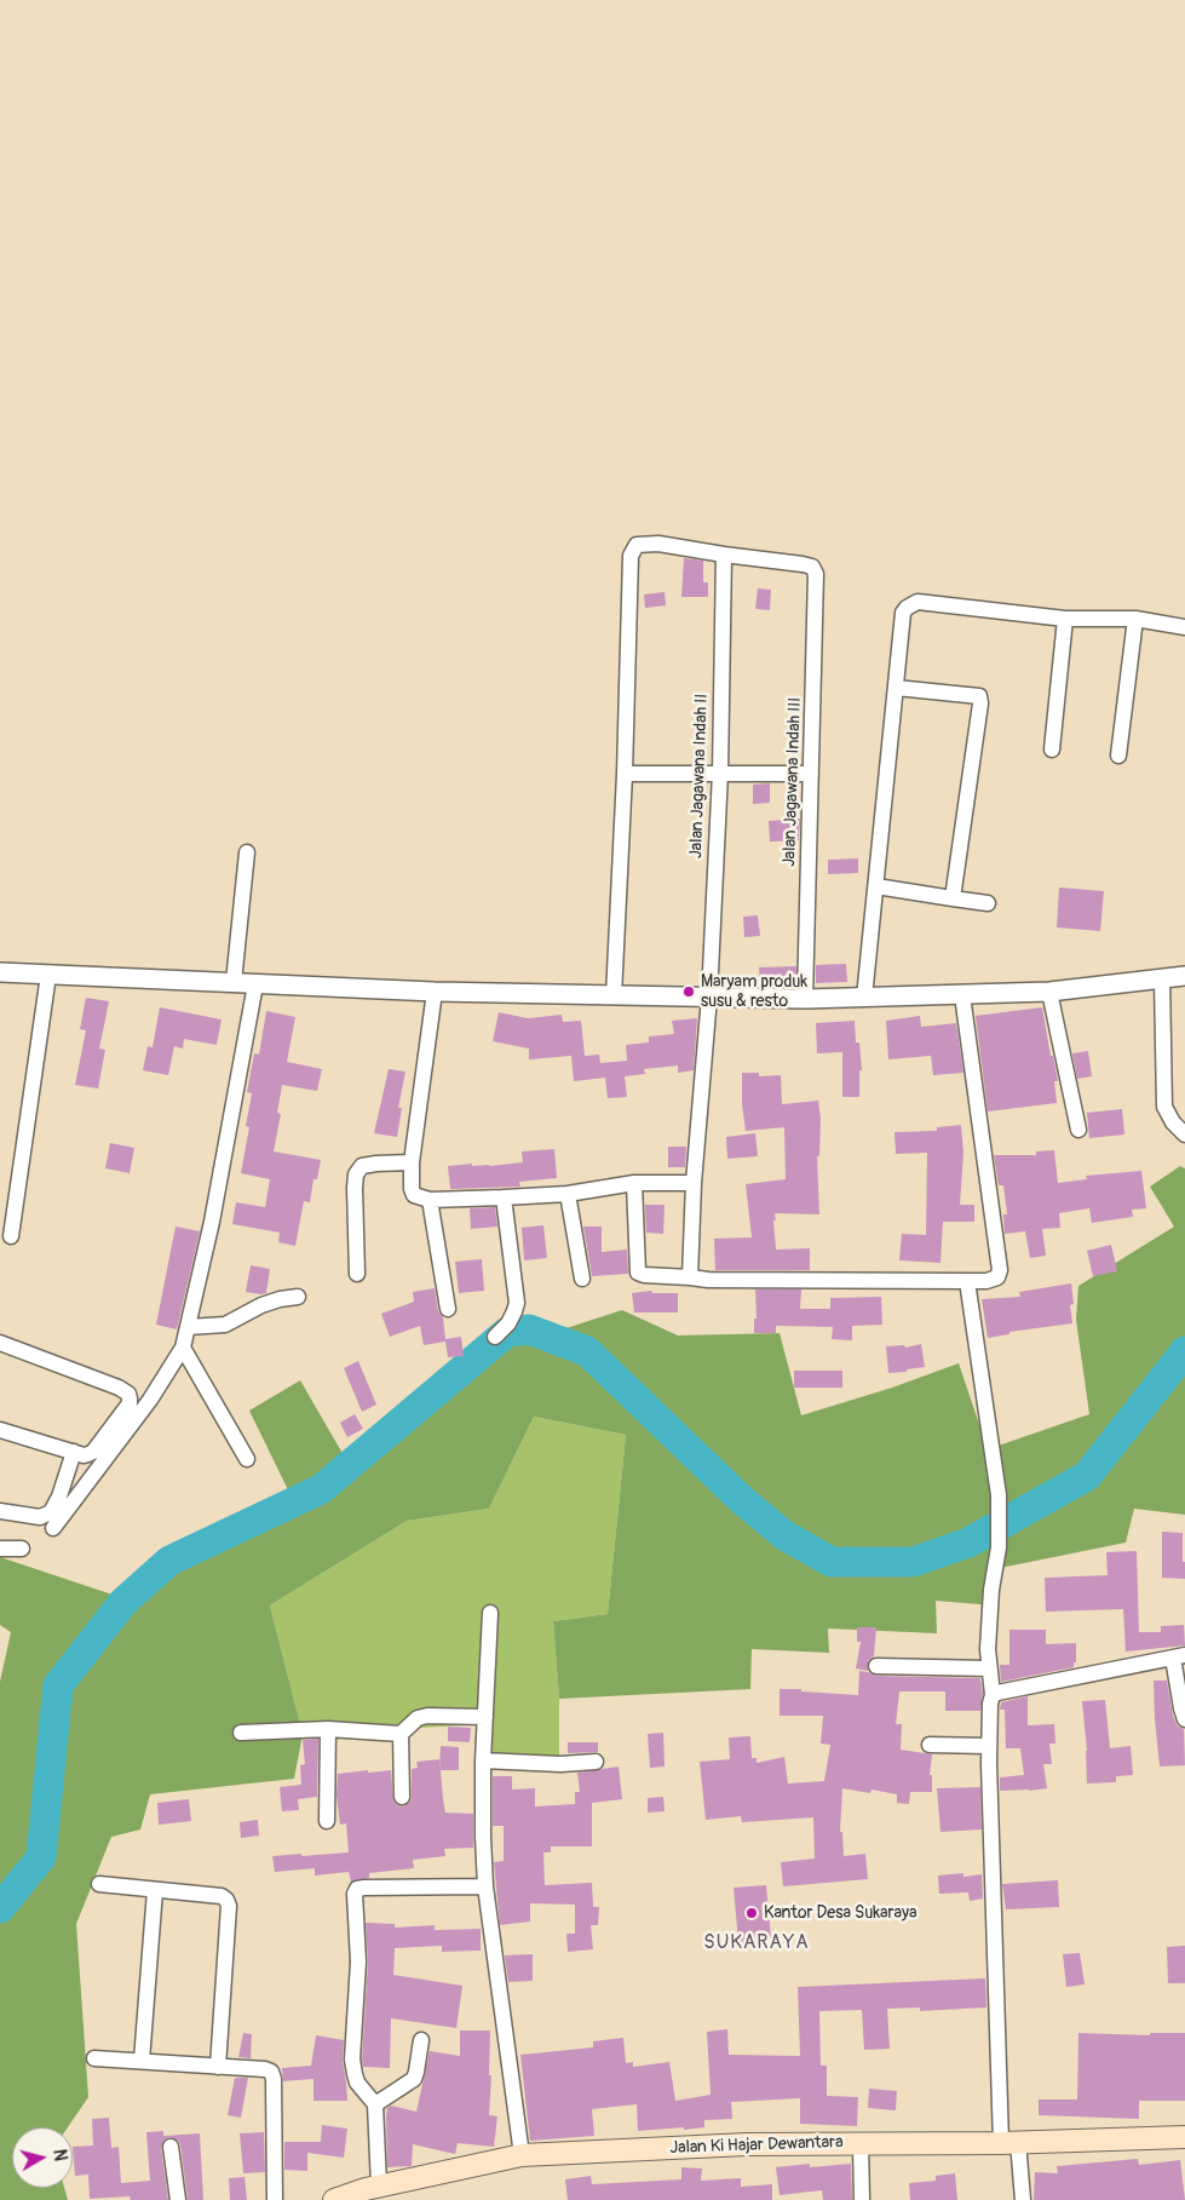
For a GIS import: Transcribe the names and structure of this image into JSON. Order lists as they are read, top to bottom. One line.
{"streets":{"main road":["Jalan Ki Hajar Dewantara"],"street":["Jalan Jagawana Indah II","Jalan Jagawana Indah III"]},"crossings":[["Jalan Jagawana Indah II","Jalan Jagawana Indah III"]],"districts":["SUKARAYA"],"places":["Maryam produk susu & resto","Kantor Desa Sukaraya"],"north":"right"}
